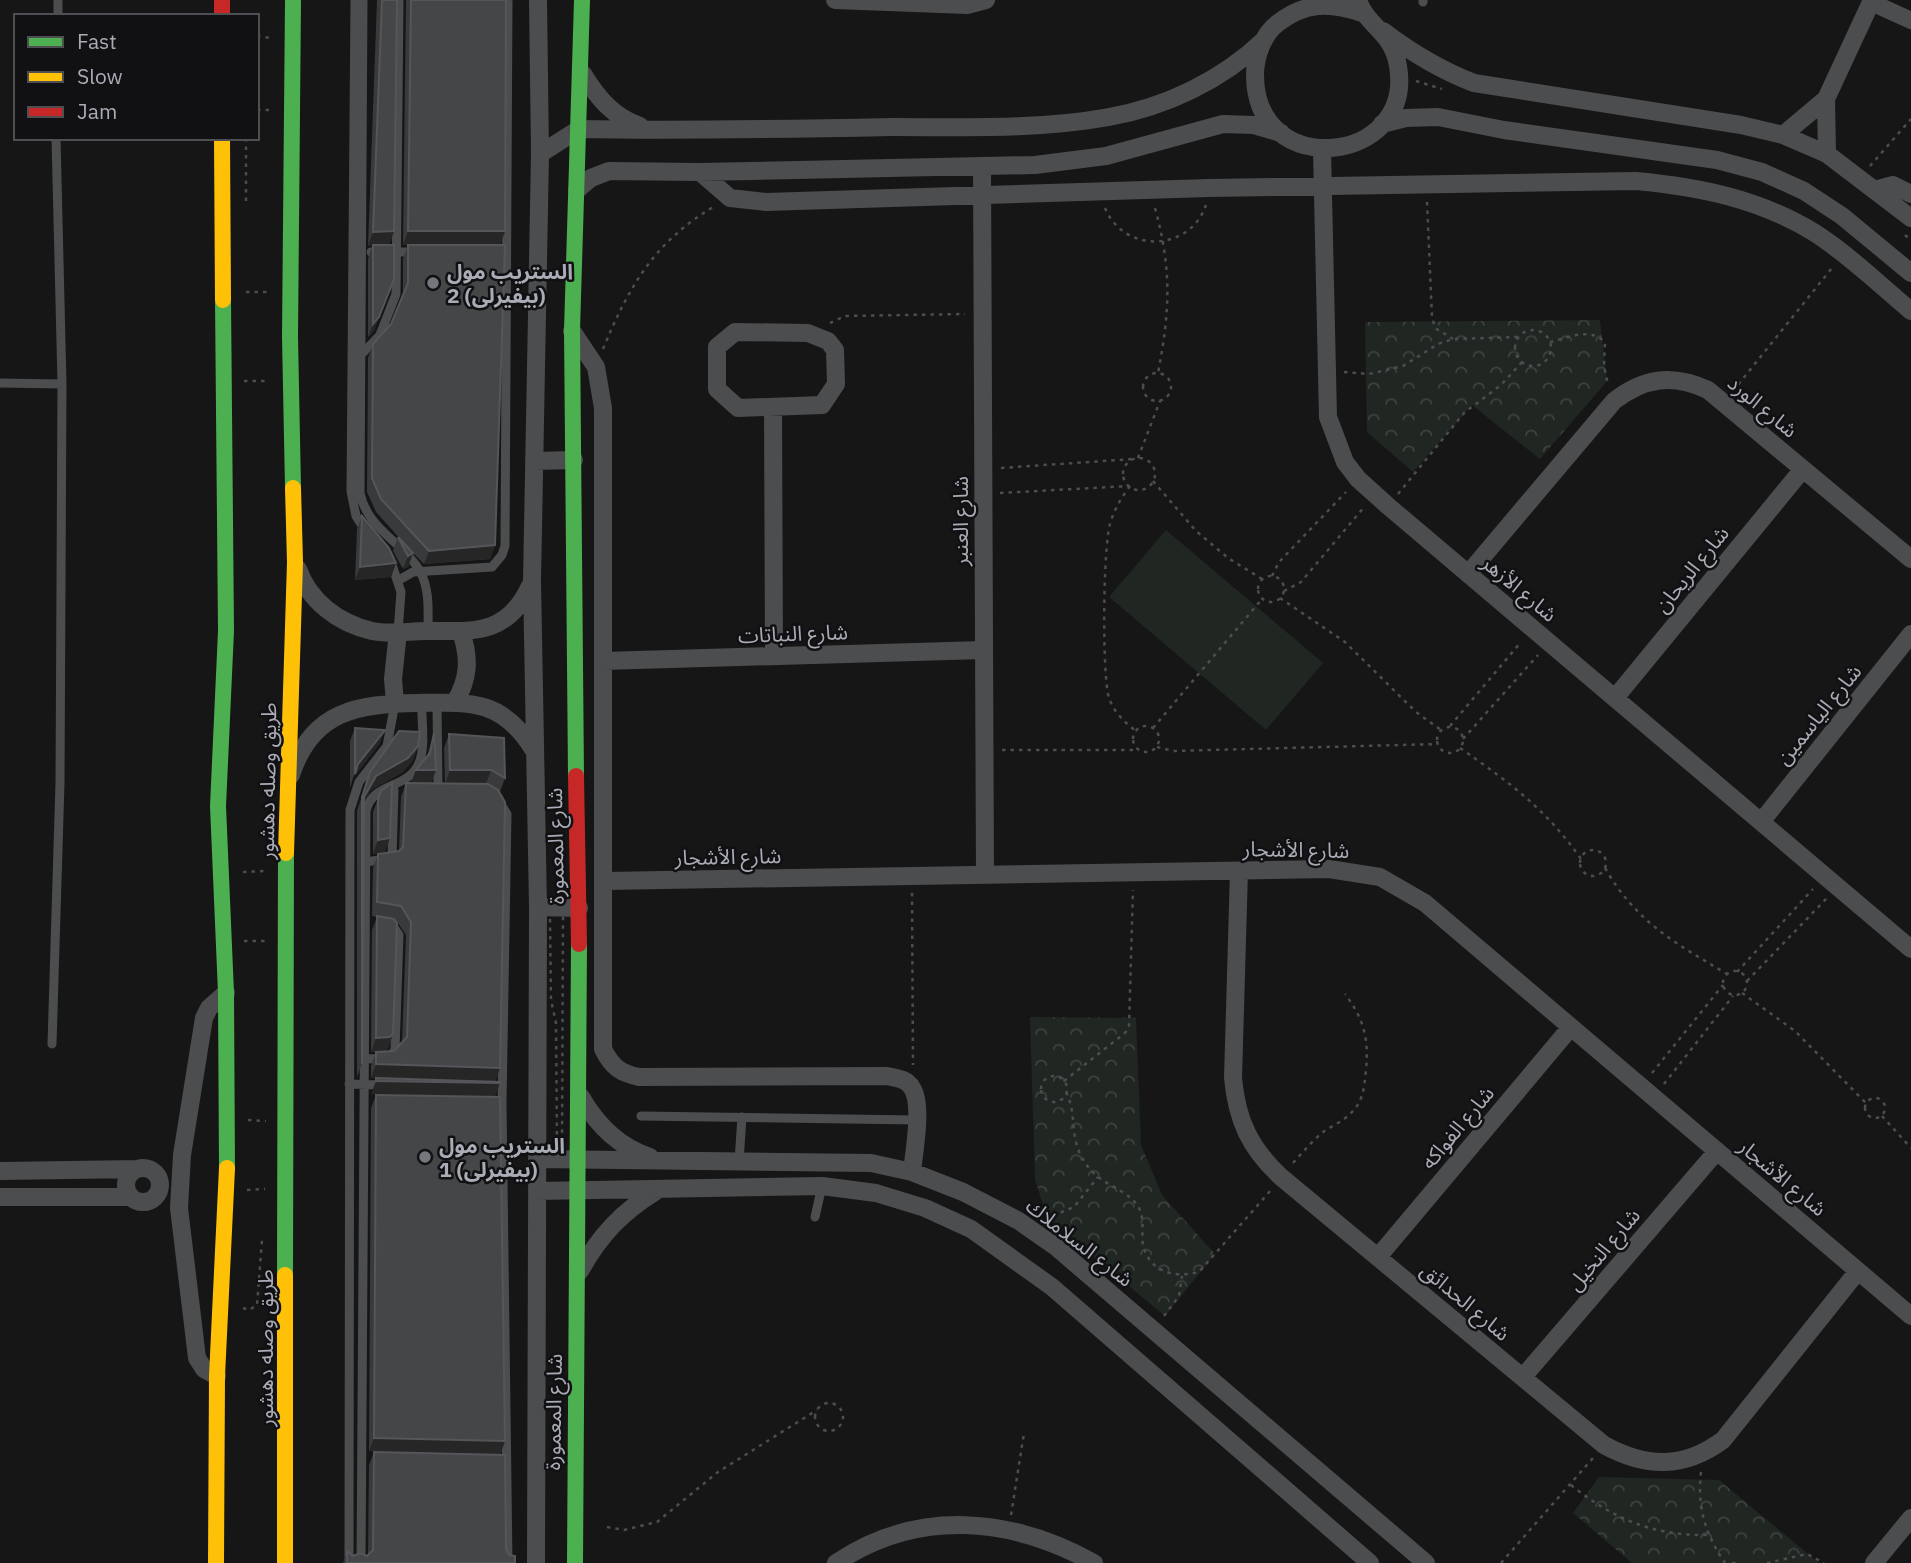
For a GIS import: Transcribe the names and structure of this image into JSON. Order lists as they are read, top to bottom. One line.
{"streets":{"main road":["طريق وصله دهشور","شارع المعمورة"],"street":["شارع الورد","شارع العنبر","شارع الريحان","شارع الأزهر","شارع النباتات","شارع الياسمين","شارع الأشجار","شارع الفواكه","شارع السلاملاك","شارع النخيل","شارع الحدائق"]},"crossings":[["شارع الورد","شارع الريحان"],["شارع الورد","شارع الأزهر"],["شارع العنبر","شارع النباتات"],["شارع العنبر","شارع الأشجار"],["شارع الريحان","شارع الأزهر"],["شارع الأزهر","شارع الياسمين"],["شارع المعمورة","شارع السلاملاك"],["شارع الأشجار","شارع الفواكه"],["شارع الأشجار","شارع النخيل"],["شارع الأشجار","شارع الحدائق"],["شارع الفواكه","شارع الحدائق"],["شارع النخيل","شارع الحدائق"]],"places":["الستريب مول 2 (بيفيرلى)","الستريب مول 1 (بيفيرلى)"],"legend":["Fast","Slow","Jam"]}
